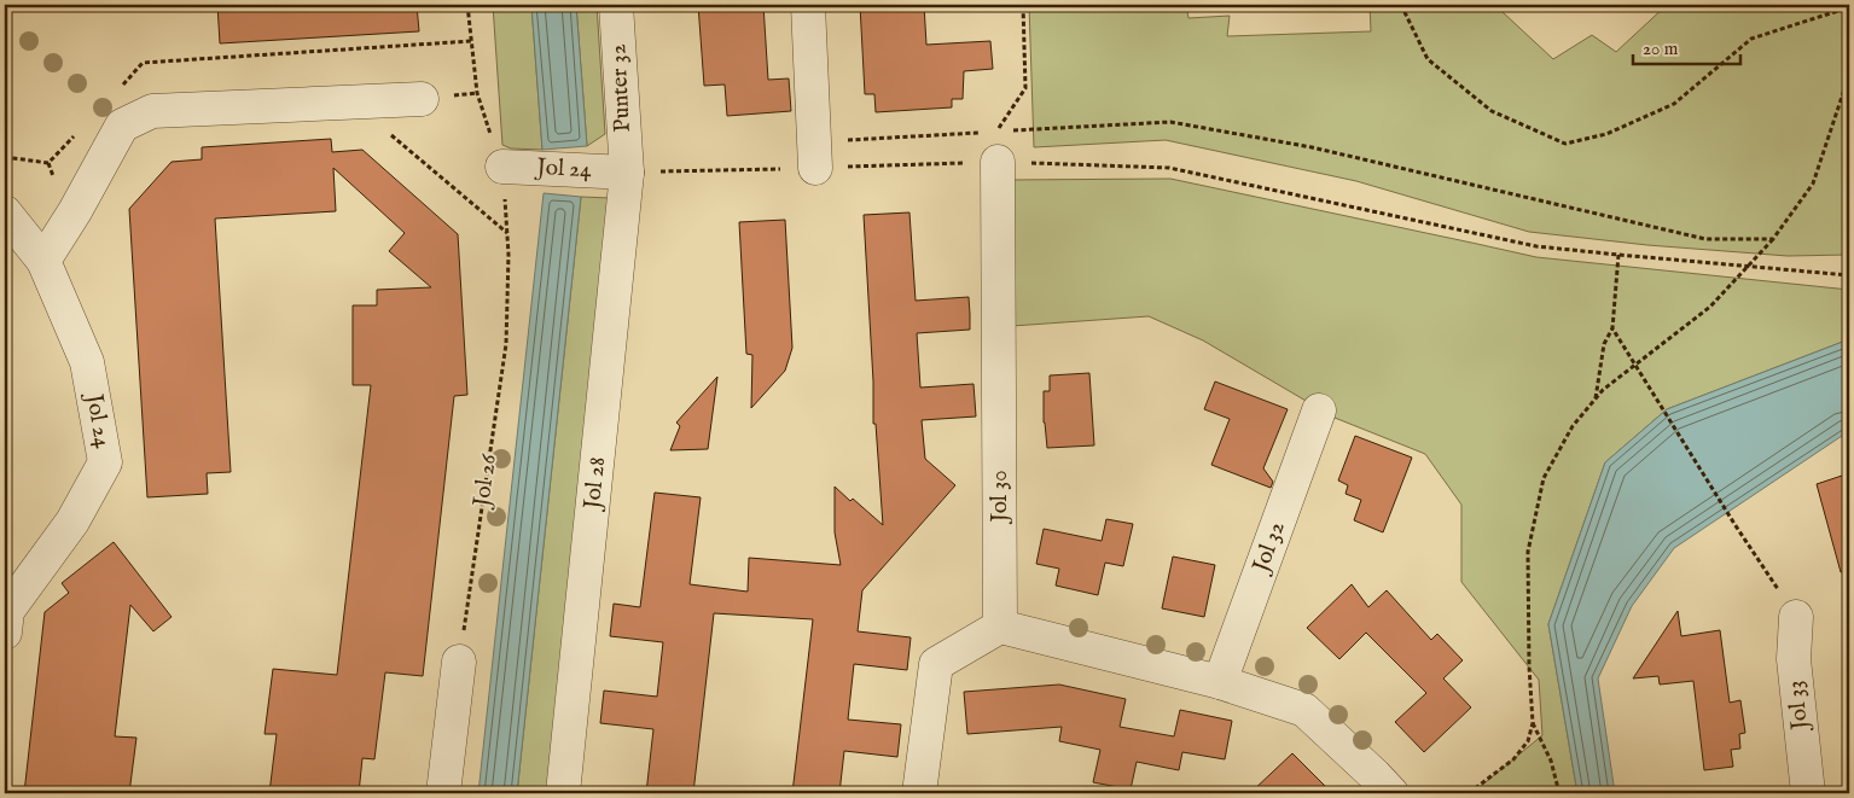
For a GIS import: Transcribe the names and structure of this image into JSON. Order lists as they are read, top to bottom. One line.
{"streets":{"street":["Punter 32","Jol 24","Jol 28","Jol 30","Jol 32","Jol 33"],"path":["Jol 26"]},"crossings":[["Punter 32","Jol 24"],["Punter 32","Jol 28"],["Jol 24","Jol 26"],["Jol 24","Jol 28"]],"scale_bar":"20 m"}
